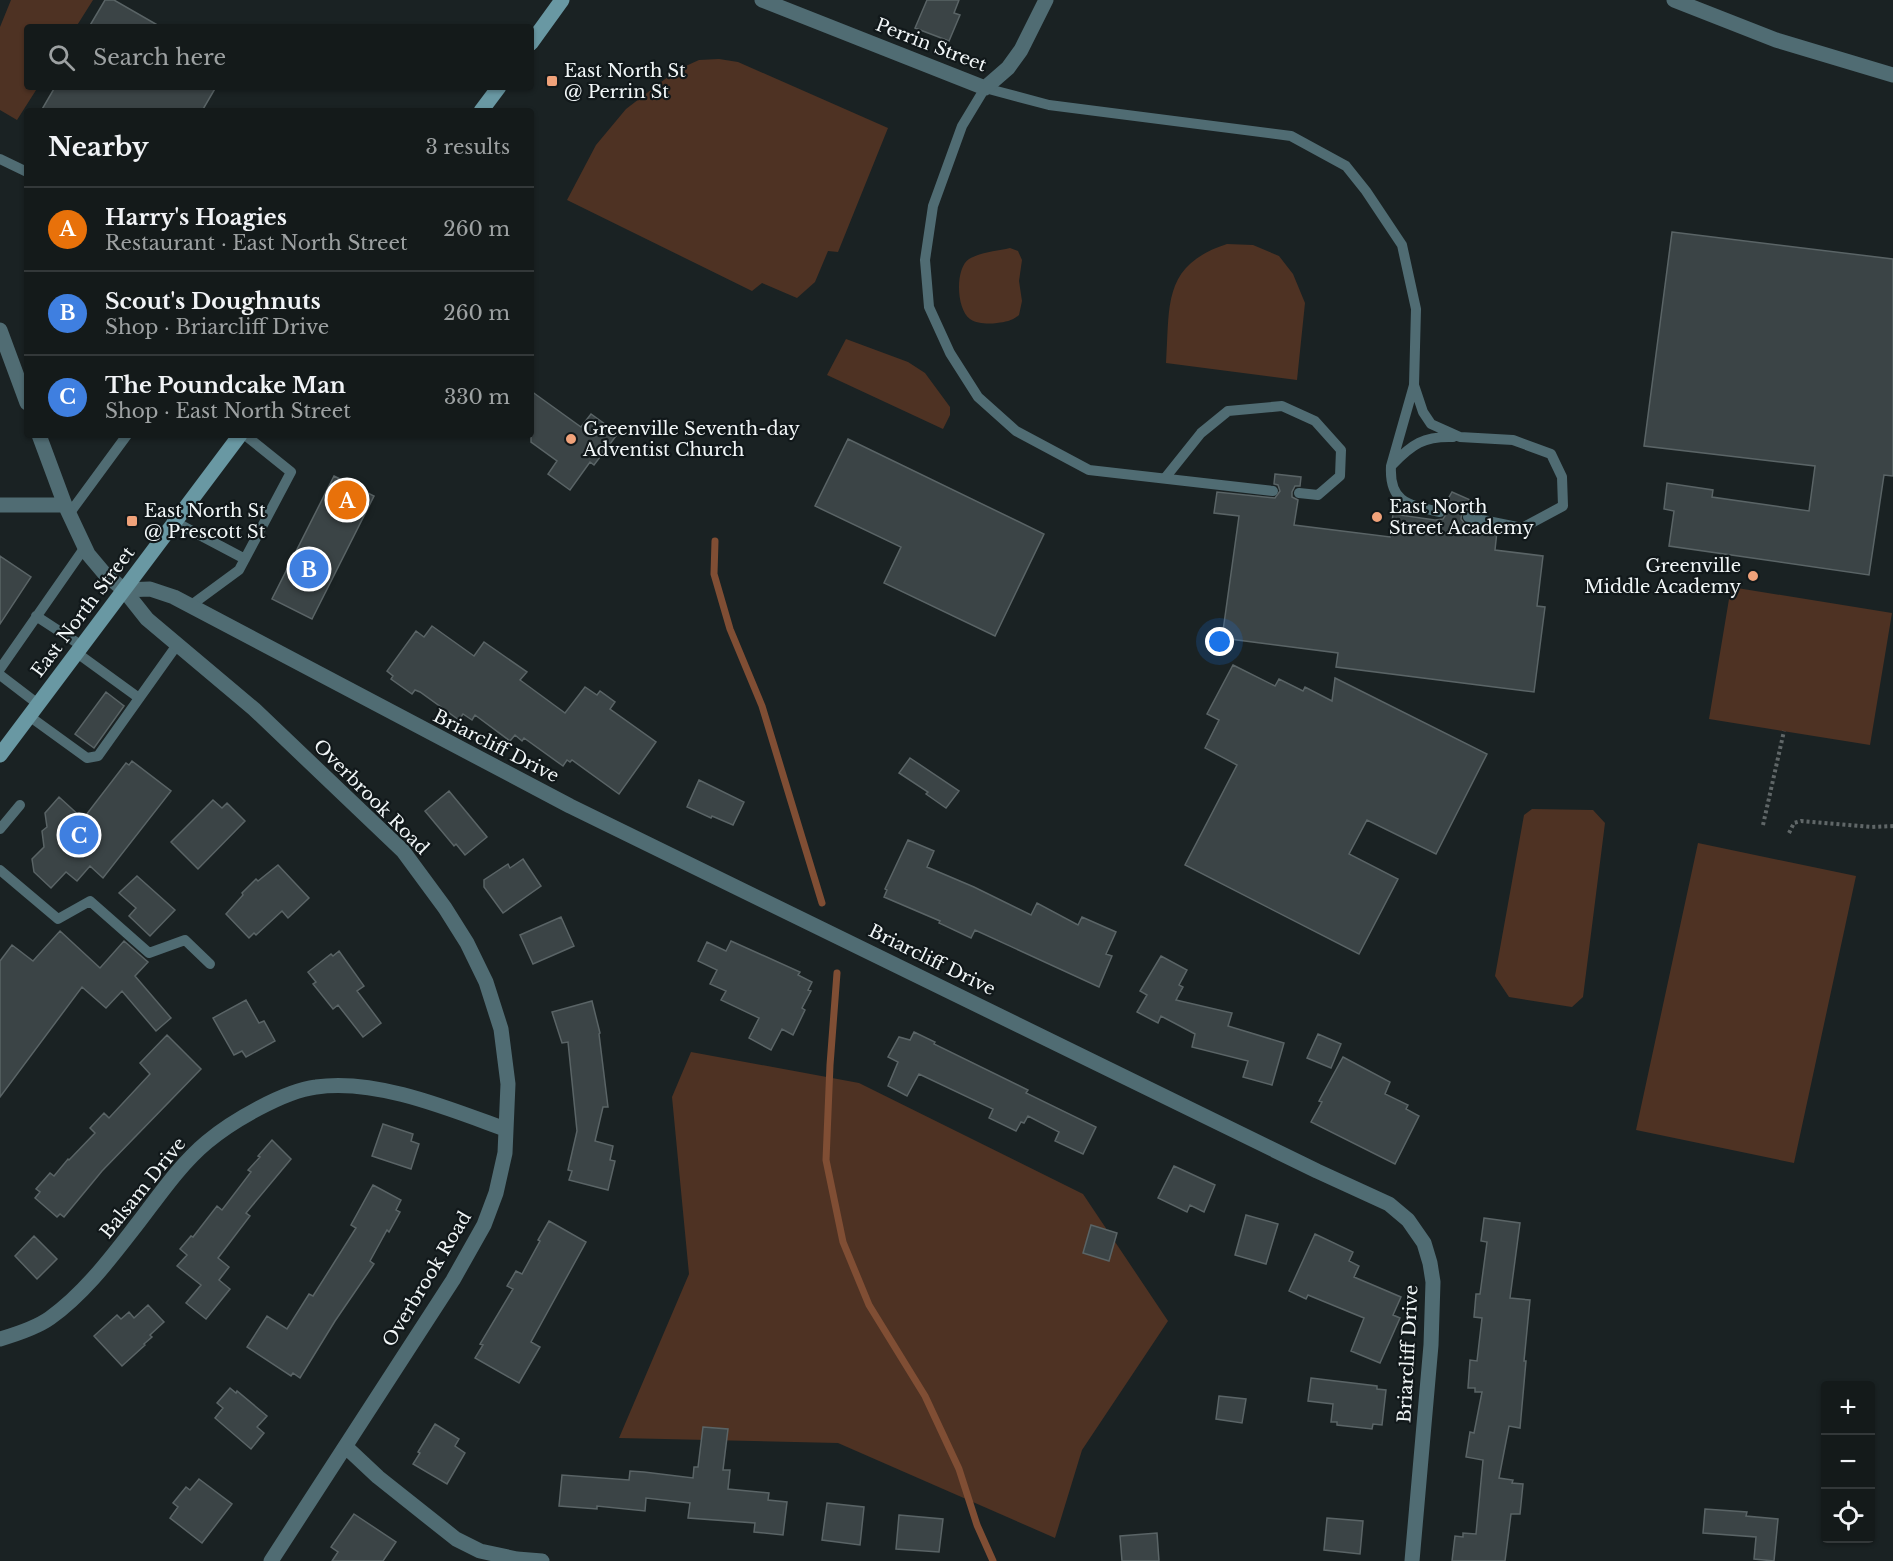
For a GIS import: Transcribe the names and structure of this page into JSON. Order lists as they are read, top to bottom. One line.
{"streets":{"main road":["East North Street"],"street":["Perrin Street","Briarcliff Drive","Overbrook Road","Balsam Drive"]},"crossings":[["East North Street","Briarcliff Drive"],["East North Street","Overbrook Road"],["Briarcliff Drive","Overbrook Road"],["Overbrook Road","Balsam Drive"]],"places":{"transit":["East North St @ Perrin St","East North St @ Prescott St"],"other":["Greenville Seventh-day Adventist Church","East North Street Academy","Greenville Middle Academy"]},"page":{"search":"Search here","heading":["Nearby","3 results"],"list":[{"mark":"A","name":"Harry's Hoagies","note":"Restaurant · East North Street","value":"260 m"},{"mark":"B","name":"Scout's Doughnuts","note":"Shop · Briarcliff Drive","value":"260 m"},{"mark":"C","name":"The Poundcake Man","note":"Shop · East North Street","value":"330 m"}],"pins":["A","B","C"],"map_buttons":["+","−"]}}
